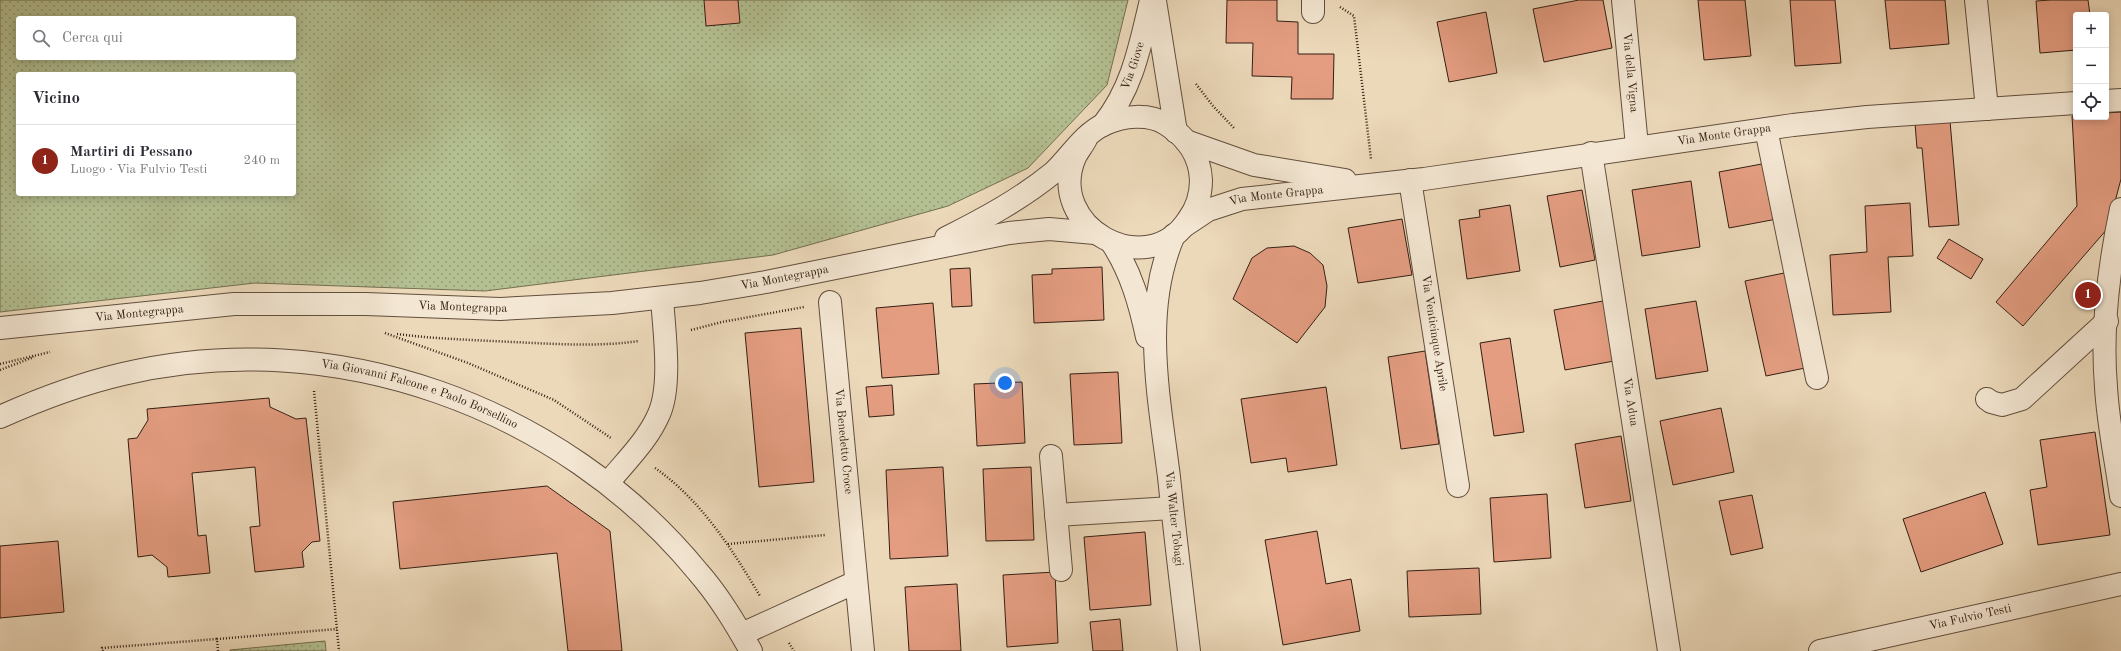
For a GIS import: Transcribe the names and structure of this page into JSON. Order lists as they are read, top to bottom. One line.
{"streets":{"street":["Via Giove","Via della Vigna","Via Monte Grappa","Via Montegrappa","Via Venticinque Aprile","Via Giovanni Falcone e Paolo Borsellino","Via Adua","Via Benedetto Croce","Via Walter Tobagi","Via Fulvio Testi"]},"crossings":[["Via Giove","Via Monte Grappa"],["Via Giove","Via Montegrappa"],["Via Giove","Via Walter Tobagi"],["Via della Vigna","Via Monte Grappa"],["Via Monte Grappa","Via Montegrappa"],["Via Monte Grappa","Via Venticinque Aprile"],["Via Monte Grappa","Via Adua"],["Via Monte Grappa","Via Walter Tobagi"],["Via Montegrappa","Via Walter Tobagi"]],"page":{"map_buttons":["+","−"],"search":"Cerca qui","heading":"Vicino","list":[{"mark":"1","name":"Martiri di Pessano","note":"Luogo · Via Fulvio Testi","value":"240 m"}],"pins":"1"}}
